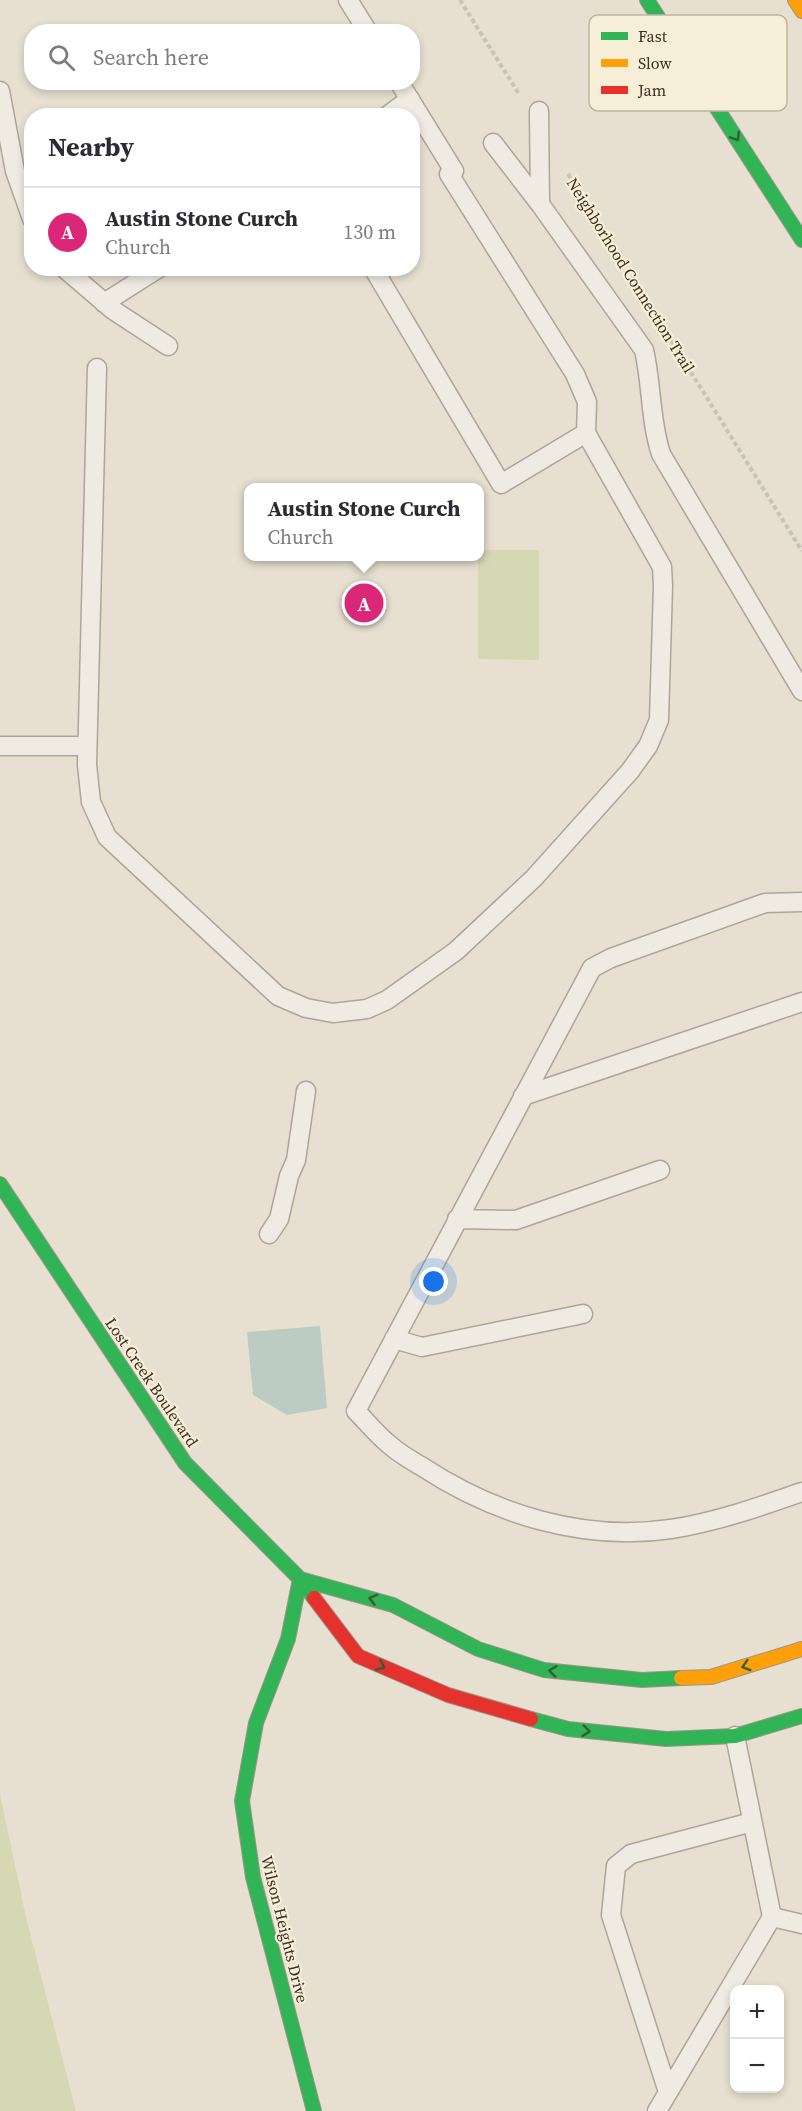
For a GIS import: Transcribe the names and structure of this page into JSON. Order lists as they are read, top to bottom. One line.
{"streets":{"main road":["Lost Creek Boulevard","Wilson Heights Drive"],"path":["Neighborhood Connection Trail"]},"crossings":[["Lost Creek Boulevard","Wilson Heights Drive"]],"legend":["Fast","Slow","Jam"],"page":{"search":"Search here","heading":"Nearby","list":[{"mark":"A","name":"Austin Stone Curch","note":"Church","value":"130 m"}],"popup":["Austin Stone Curch","Church"],"pins":"A","map_buttons":["+","−"]}}
